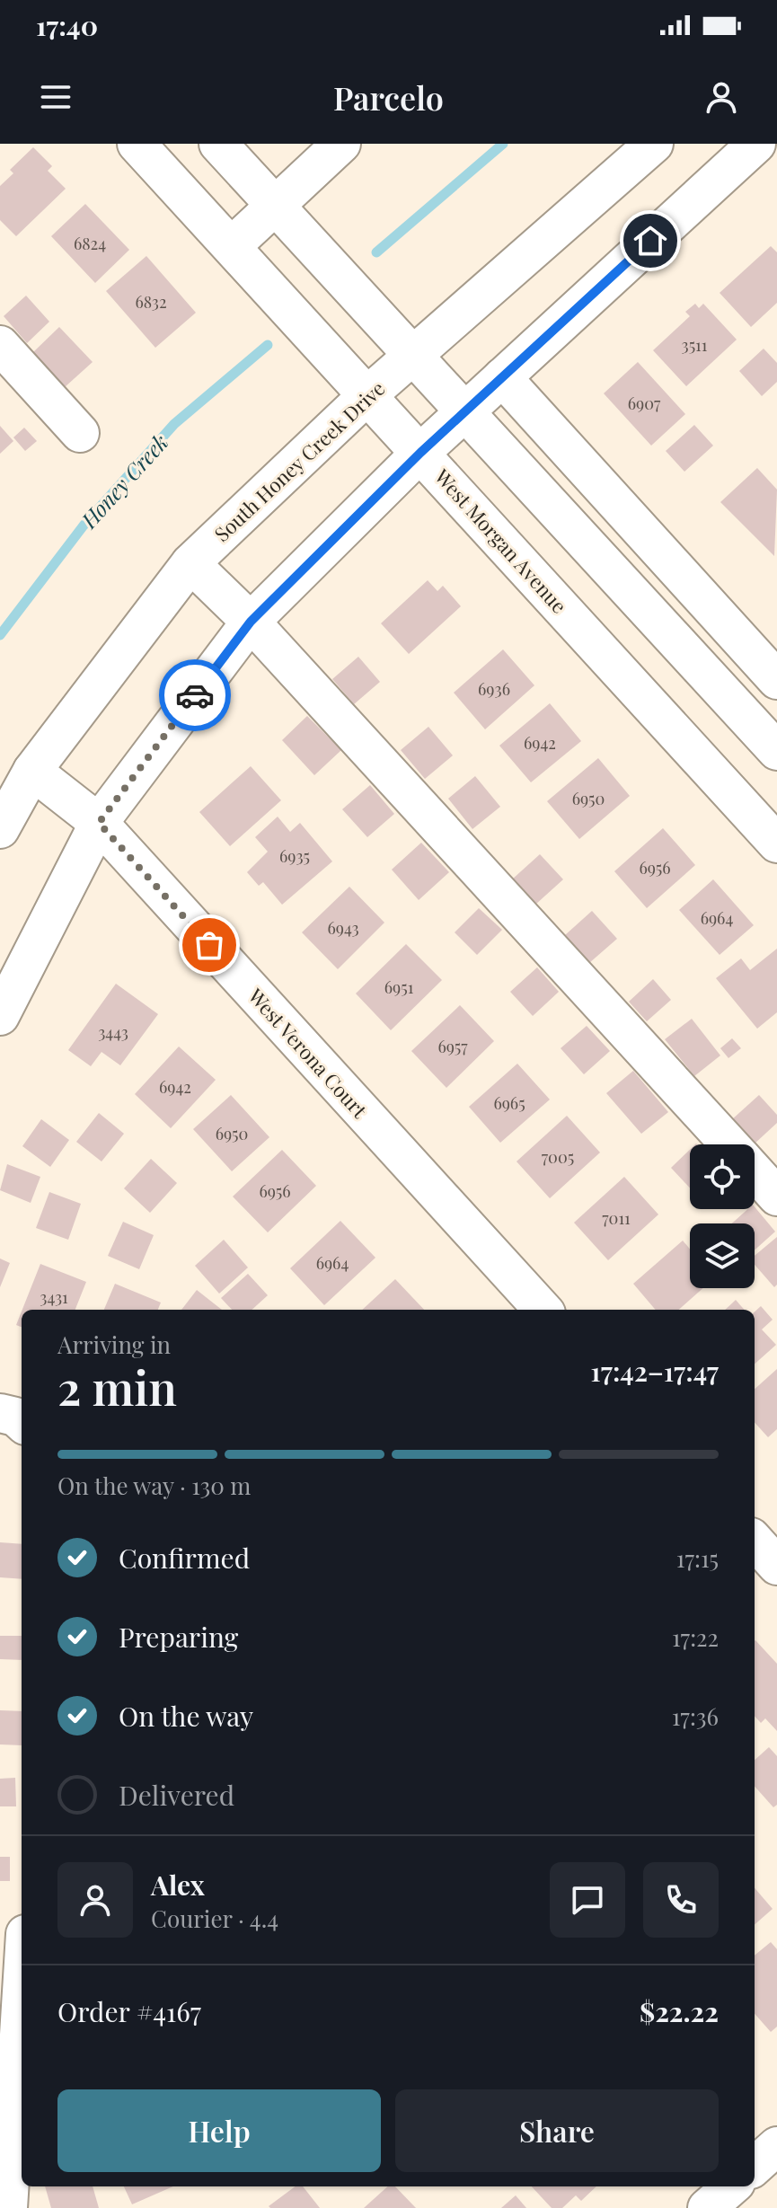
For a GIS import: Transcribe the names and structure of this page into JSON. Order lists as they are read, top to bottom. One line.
{"streets":{"street":["South Honey Creek Drive","West Morgan Avenue","West Verona Court"]},"crossings":[["South Honey Creek Drive","West Morgan Avenue"],["South Honey Creek Drive","West Verona Court"]],"water":["Honey Creek"],"house_numbers":["6824","6832","3511","6907","6936","6942","6950","6935","6956","6964","6943","6951","3443","6957","6942","6965","6950","7005","6956","7011","6964","3431"],"page":{"status":"17:40","header":"Parcelo","heading":["2 min","Arriving in","17:42–17:47"],"panel":["Alex","Courier · 4.4","Order #4167","$22.22"],"bar":"On the way · 130 m","list":[["Confirmed","17:15"],["Preparing","17:22"],["On the way","17:36"],"Delivered"],"buttons":["Help","Share"]}}
